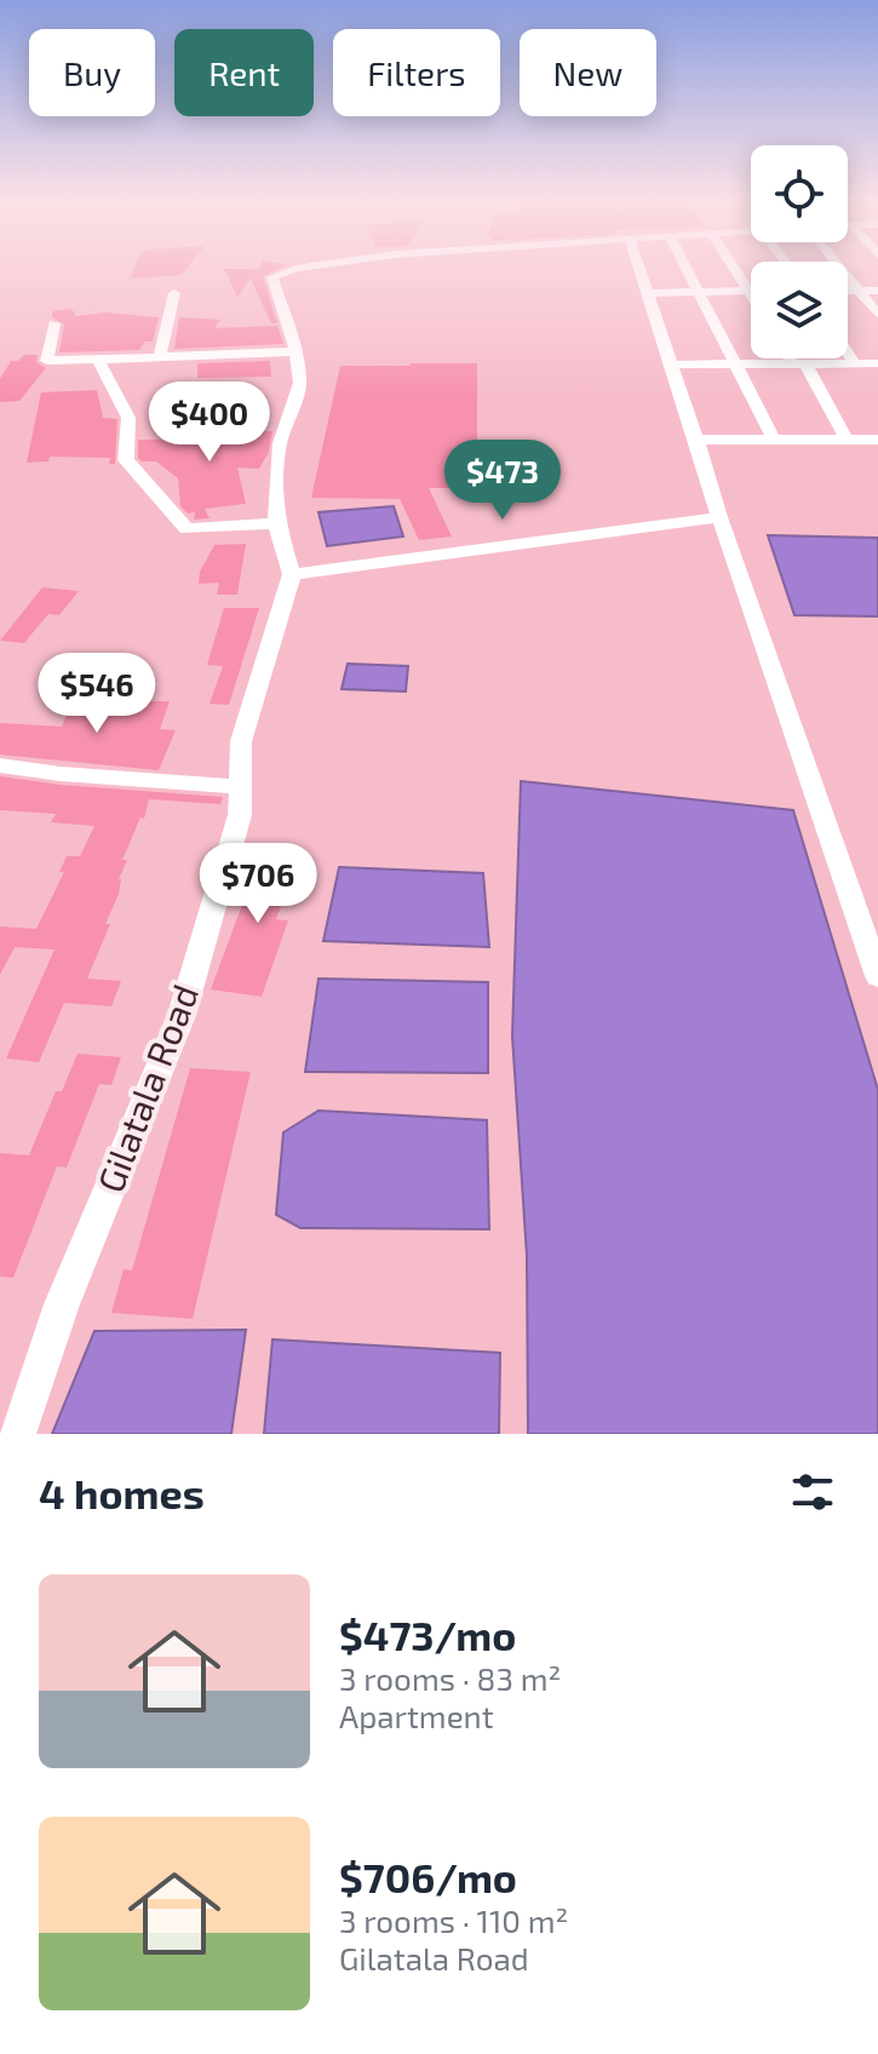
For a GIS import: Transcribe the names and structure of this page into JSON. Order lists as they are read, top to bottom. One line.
{"streets":{"street":["Gilatala Road"]},"page":{"chip":["Buy","Rent","Filters","New"],"price":["$400","$473","$546","$706"],"heading":"4 homes","list":[{"name":"$473/mo","note":"3 rooms · 83 m² · Apartment"},{"name":"$706/mo","note":"3 rooms · 110 m² · Gilatala Road"}]}}
